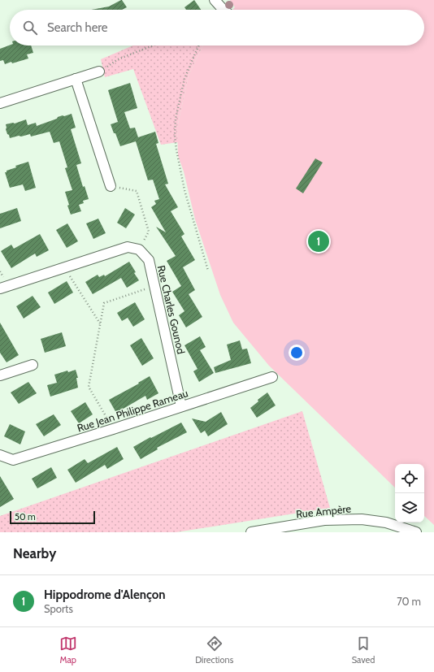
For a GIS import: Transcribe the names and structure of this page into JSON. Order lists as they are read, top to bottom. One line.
{"streets":{"street":["Rue Charles Gounod","Rue Jean Philippe Rameau","Rue Ampère"]},"crossings":[["Rue Charles Gounod","Rue Jean Philippe Rameau"]],"scale_bar":"50 m","page":{"search":"Search here","pins":"1","scale":"50 m","heading":"Nearby","list":[{"mark":"1","name":"Hippodrome d'Alençon","note":"Sports","value":"70 m"}],"nav":["Map","Directions","Saved"]}}
